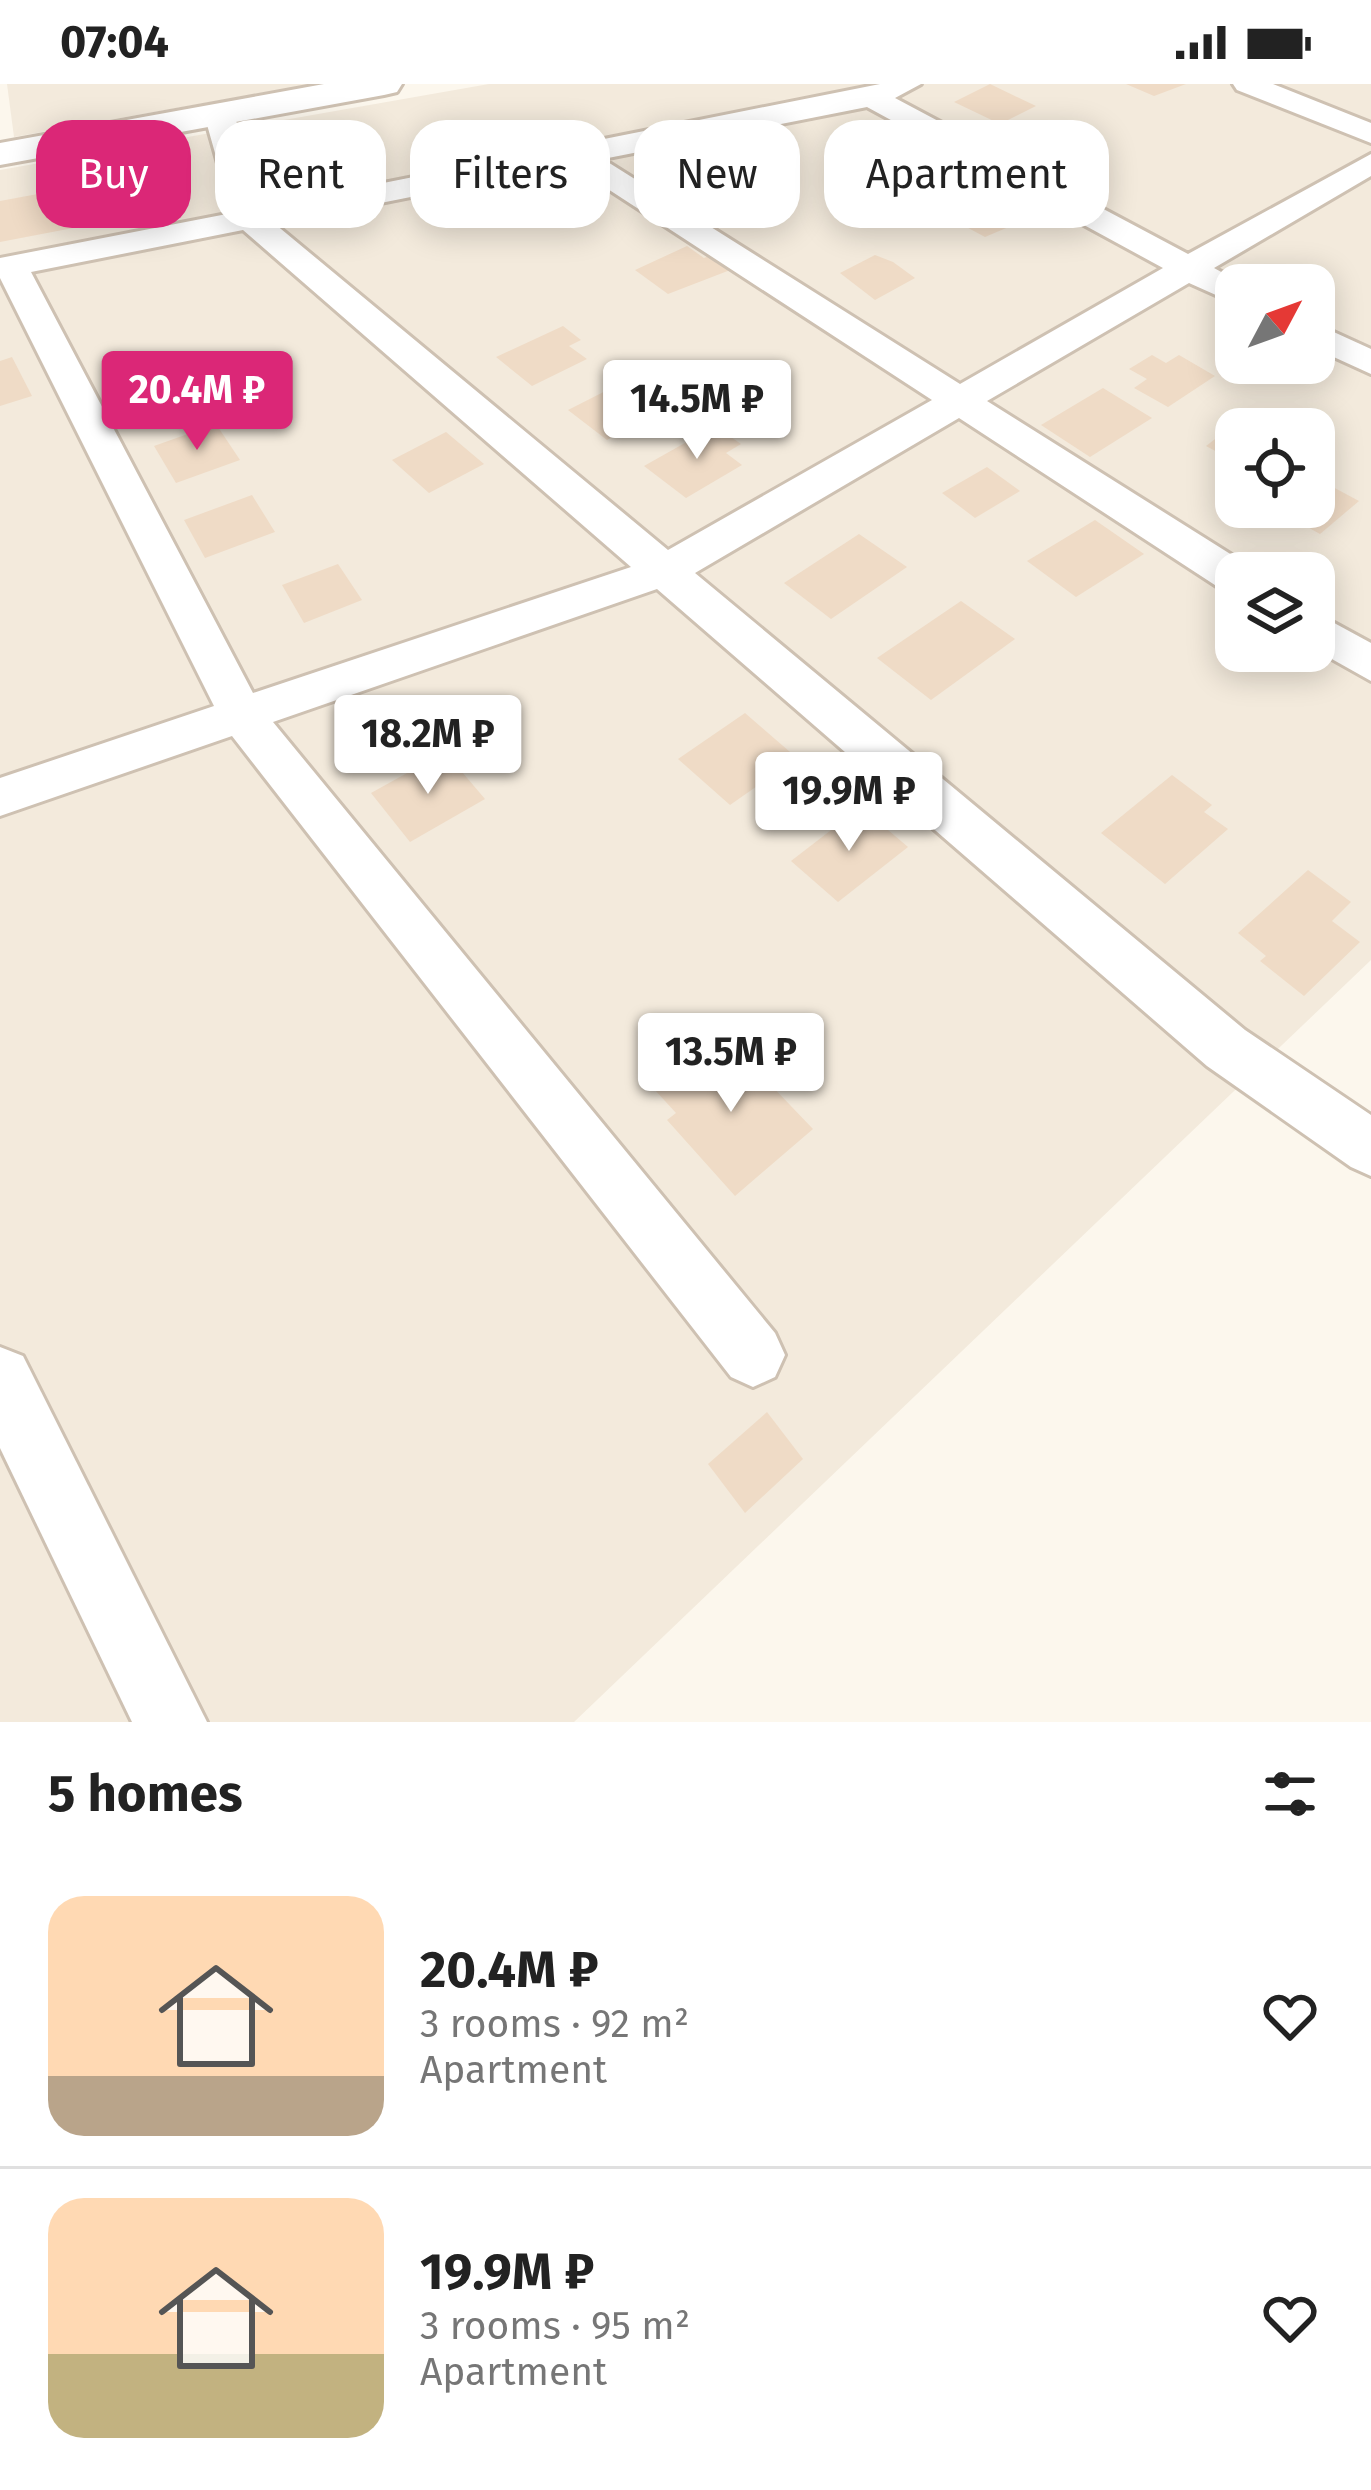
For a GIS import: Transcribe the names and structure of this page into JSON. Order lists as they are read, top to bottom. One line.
{"north":"top right","page":{"status":"07:04","chip":["Buy","Rent","Filters","New","Apartment"],"price":["20.4M ₽","14.5M ₽","18.2M ₽","19.9M ₽","13.5M ₽"],"heading":"5 homes","list":[{"name":"20.4M ₽","note":"3 rooms · 92 m² · Apartment"},{"name":"19.9M ₽","note":"3 rooms · 95 m² · Apartment"}]}}
